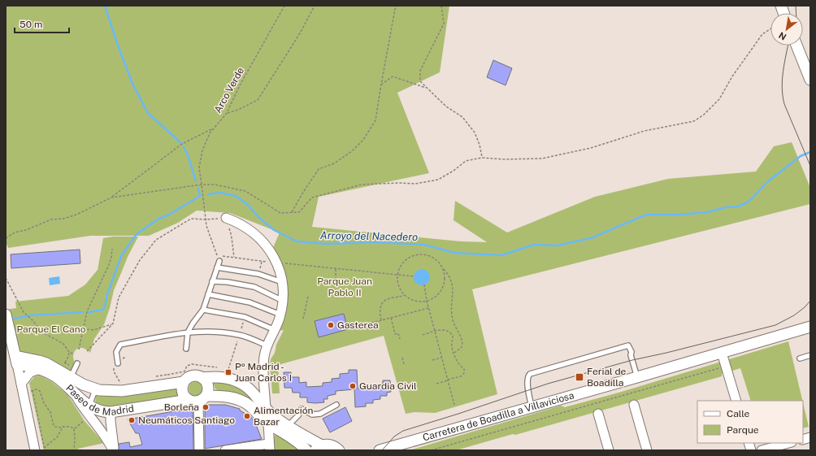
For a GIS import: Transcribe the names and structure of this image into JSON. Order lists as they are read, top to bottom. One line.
{"streets":{"street":["Paseo de Madrid","Carretera de Boadilla a Villaviciosa"],"path":["Arco Verde"]},"water":["Arroyo del Nacedero"],"parks":["Parque Juan Pablo II","Parque El Cano"],"places":{"other":["Gasterea","Guardia Civil","Borleña","Alimentación Bazar","Neumáticos Santiago"],"transit":["Pº Madrid - Juan Carlos I","Ferial de Boadilla"]},"legend":["Calle","Parque"],"scale_bar":"50 m","north":"bottom left"}
